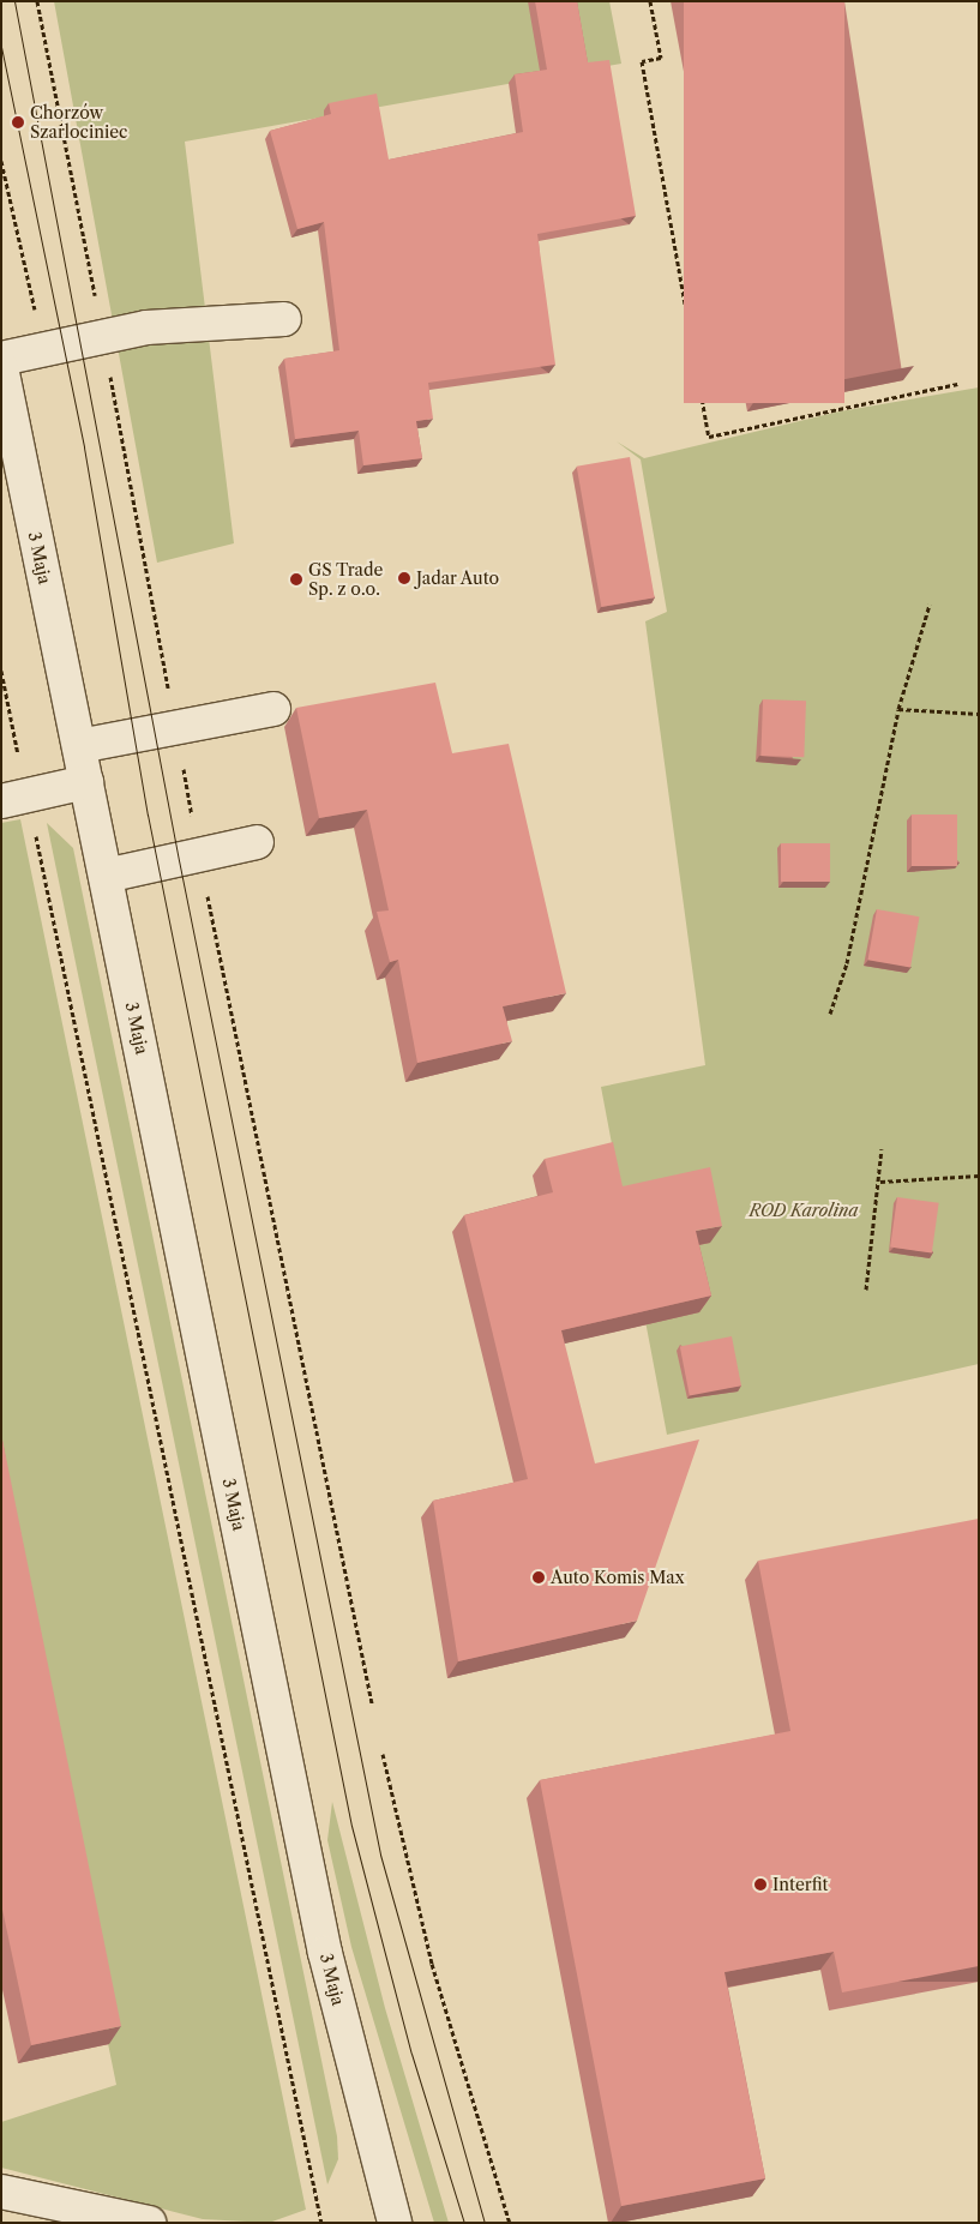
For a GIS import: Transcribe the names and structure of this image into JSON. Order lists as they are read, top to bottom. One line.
{"streets":{"street":["3 Maja"]},"parks":["ROD Karolina"],"places":["Chorzów Szarlociniec","Jadar Auto","GS Trade Sp. z o.o.","Auto Komis Max","Interfit"]}
